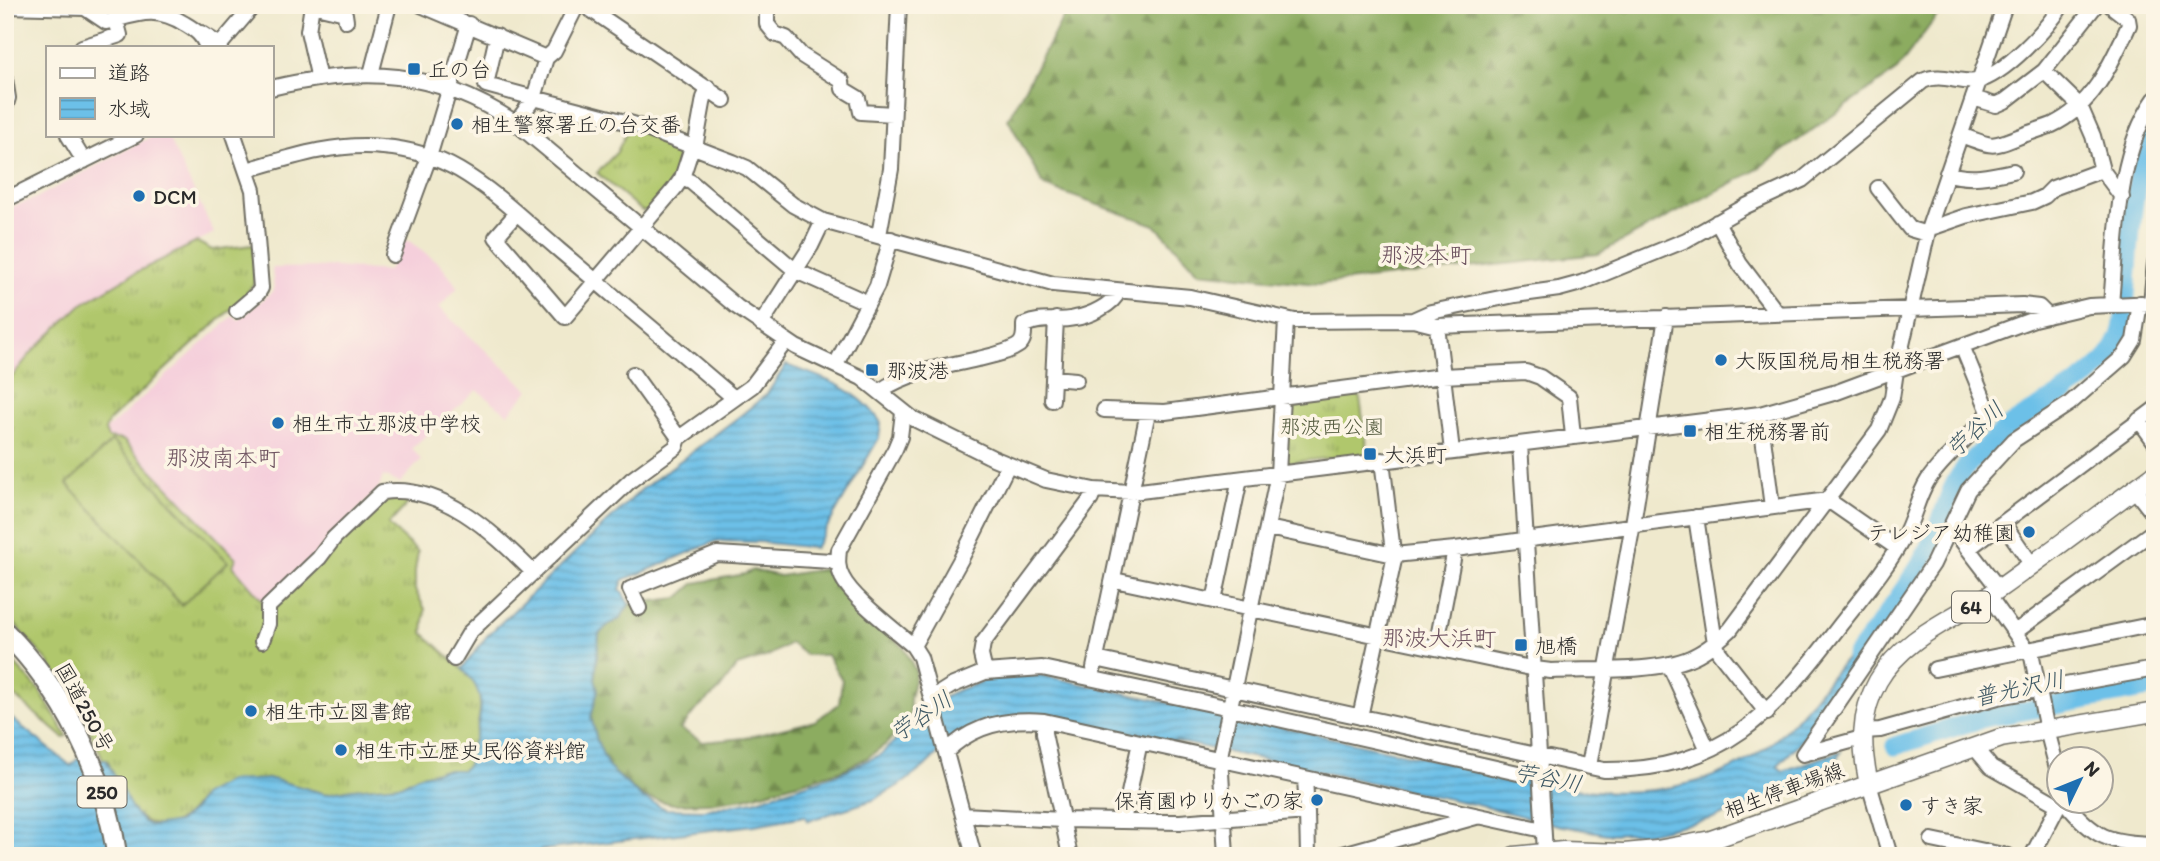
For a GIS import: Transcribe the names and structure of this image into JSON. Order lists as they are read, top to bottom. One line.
{"streets":{"highway":["国道250号","250"],"main road":["64","相生停車場線"]},"districts":["那波本町","那波南本町","那波大浜町"],"water":["苧谷川","普光沢川"],"parks":["那波西公園"],"places":{"transit":["丘の台","那波港","相生税務署前","大浜町","旭橋"],"other":["相生警察署丘の台交番","DCM","大阪国税局相生税務署","相生市立那波中学校","テレジア幼稚園","相生市立図書館","相生市立歴史民俗資料館","保育園ゆりかごの家","すき家"]},"legend":["道路","水域"],"north":"top right"}
